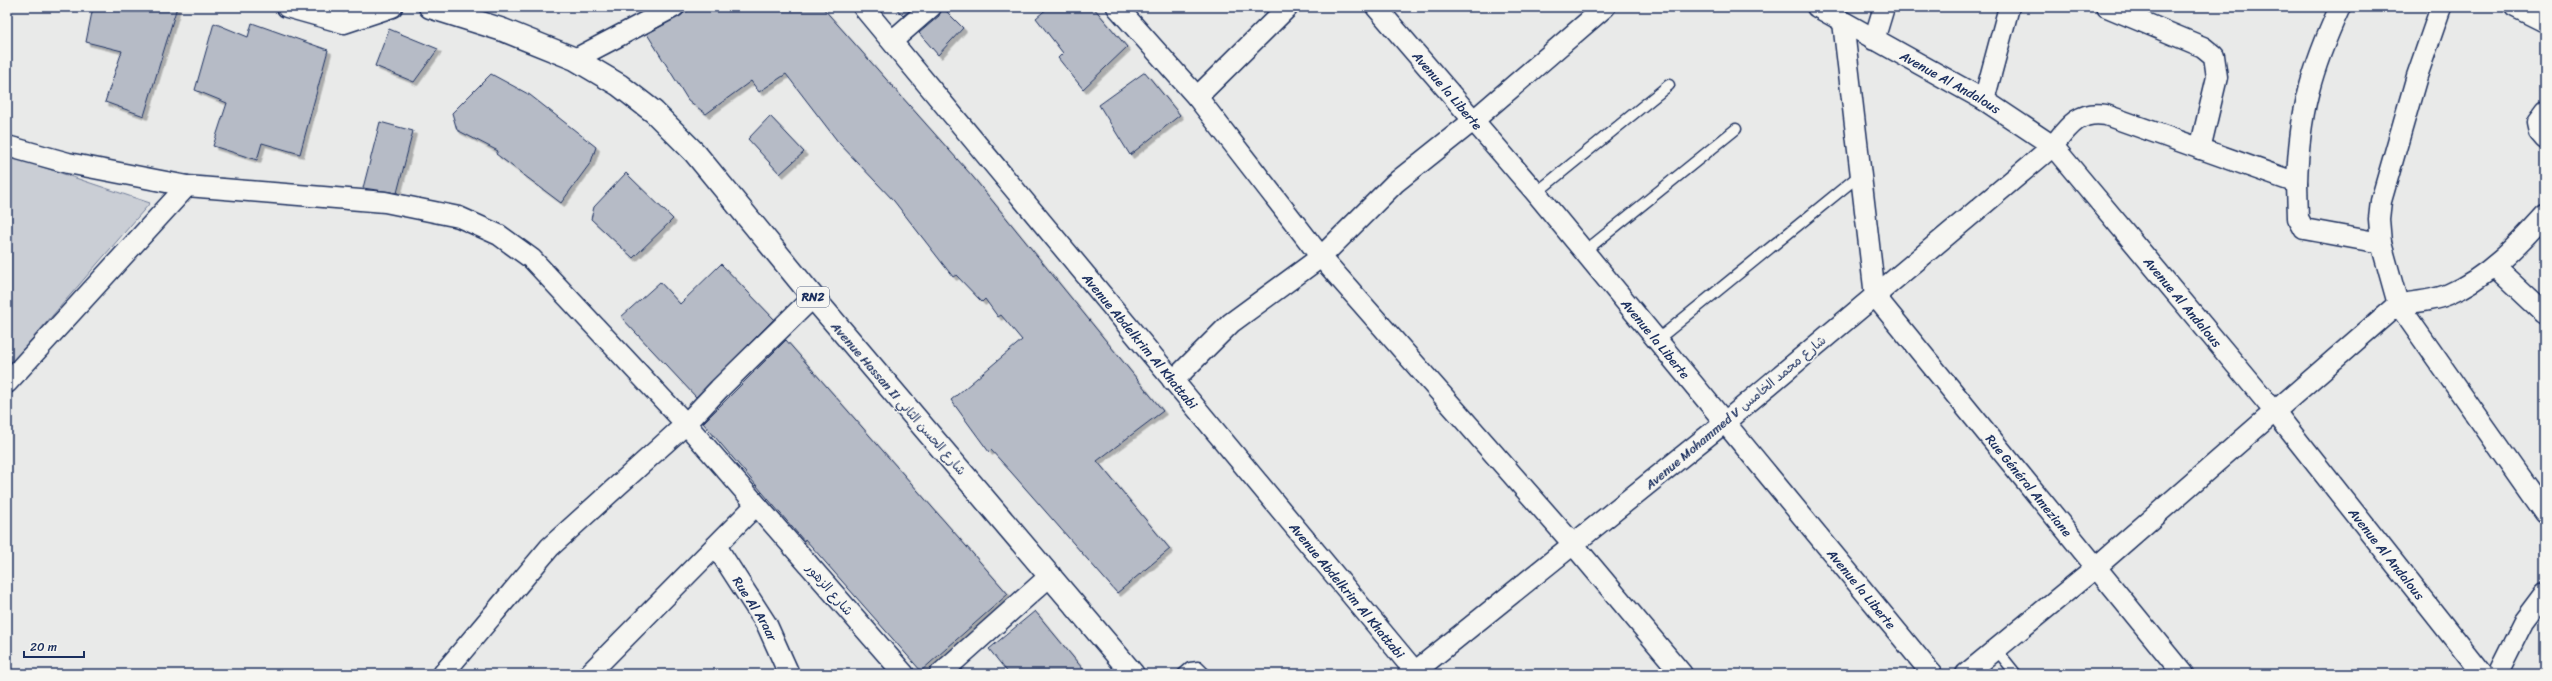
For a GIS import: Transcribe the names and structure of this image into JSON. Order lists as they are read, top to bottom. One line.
{"streets":{"main road":["RN2","Avenue Hassan II شارع الحسن الثاني"],"street":["Avenue Al Andalous","Avenue la Liberte","Avenue Abdelkrim Al Khattabi","Avenue Mohammed V شارع محمد الخامس","Rue Général Ameziane","شارع الزهور","Rue Al Araar"]},"crossings":[["Avenue Al Andalous","Avenue Mohammed V شارع محمد الخامس"],["Avenue la Liberte","Avenue Mohammed V شارع محمد الخامس"],["Avenue Abdelkrim Al Khattabi","Avenue Mohammed V شارع محمد الخامس"],["Avenue Mohammed V شارع محمد الخامس","Rue Général Ameziane"]],"scale_bar":"20 m"}
